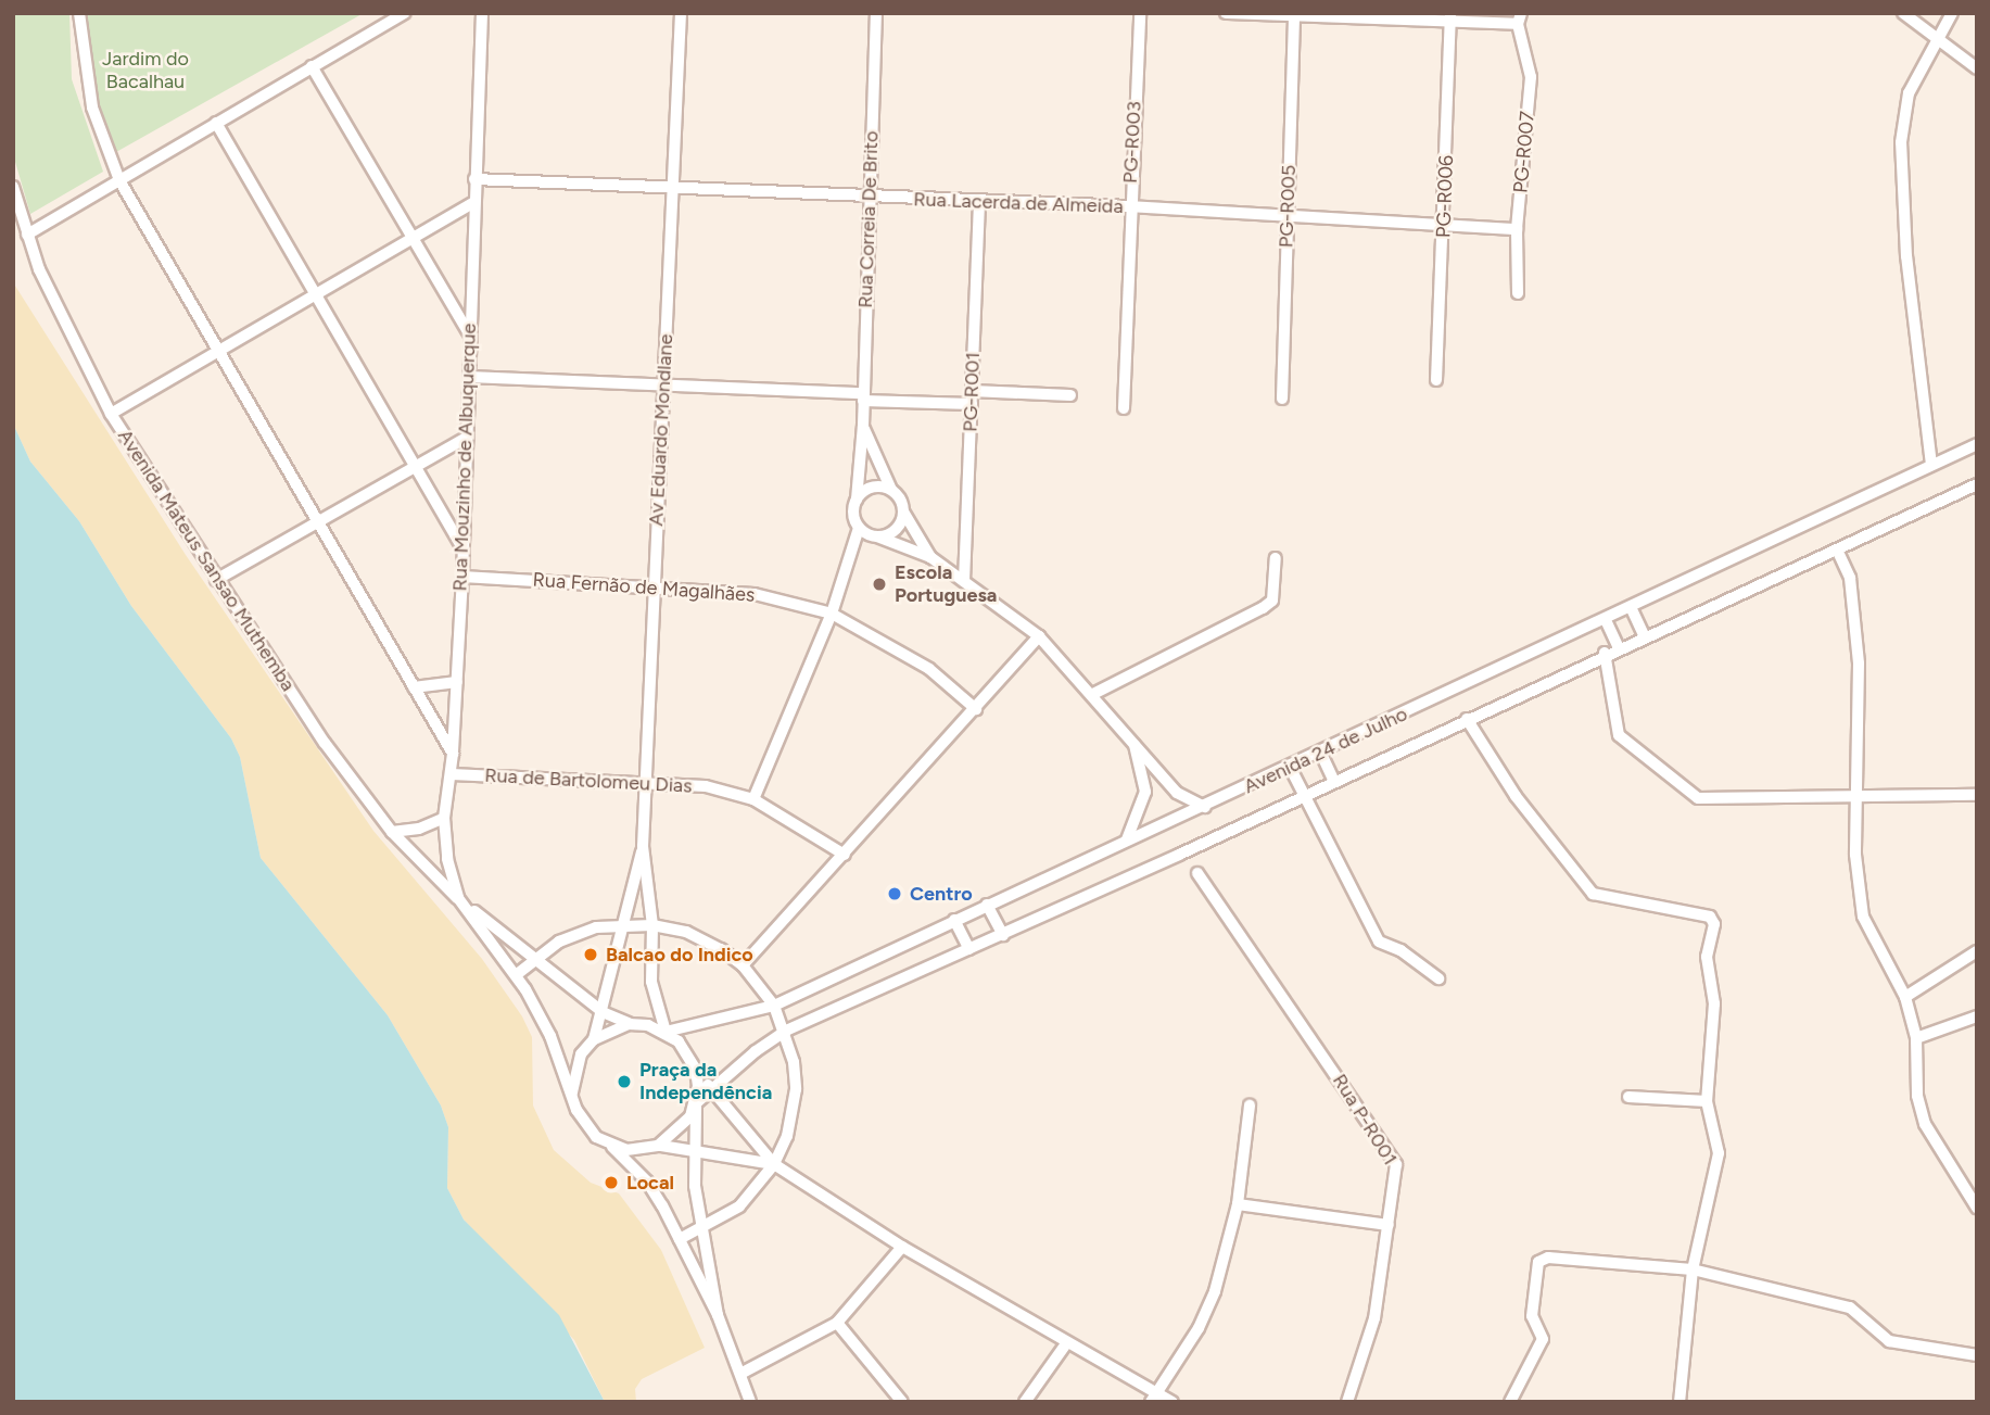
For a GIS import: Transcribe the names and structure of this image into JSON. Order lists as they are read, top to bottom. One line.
{"streets":{"street":["PG-R003","PG-R007","PG-R006","Rua Lacerda de Almeida","PG-R005","Rua Correia De Brito","PG-R001","Av Eduardo Mondlane","Rua Mouzinho de Albuquerque","Avenida Mateus Sansao Muthemba","Rua Fernão de Magalhães","Avenida 24 de Julho","Rua de Bartolomeu Dias","Rua P-R001"]},"crossings":[["PG-R003","Rua Lacerda de Almeida"],["PG-R007","Rua Lacerda de Almeida"],["PG-R006","Rua Lacerda de Almeida"],["Rua Lacerda de Almeida","PG-R005"],["Rua Lacerda de Almeida","Rua Correia De Brito"],["Rua Lacerda de Almeida","PG-R001"],["Rua Lacerda de Almeida","Av Eduardo Mondlane"],["Rua Lacerda de Almeida","Rua Mouzinho de Albuquerque"],["Av Eduardo Mondlane","Rua Fernão de Magalhães"],["Av Eduardo Mondlane","Rua de Bartolomeu Dias"],["Rua Mouzinho de Albuquerque","Avenida Mateus Sansao Muthemba"],["Rua Mouzinho de Albuquerque","Rua Fernão de Magalhães"],["Rua Mouzinho de Albuquerque","Rua de Bartolomeu Dias"]],"parks":["Jardim do Bacalhau"],"places":["Escola Portuguesa","Centro","Balcao do Indico","Praça da Independência","Local"]}
